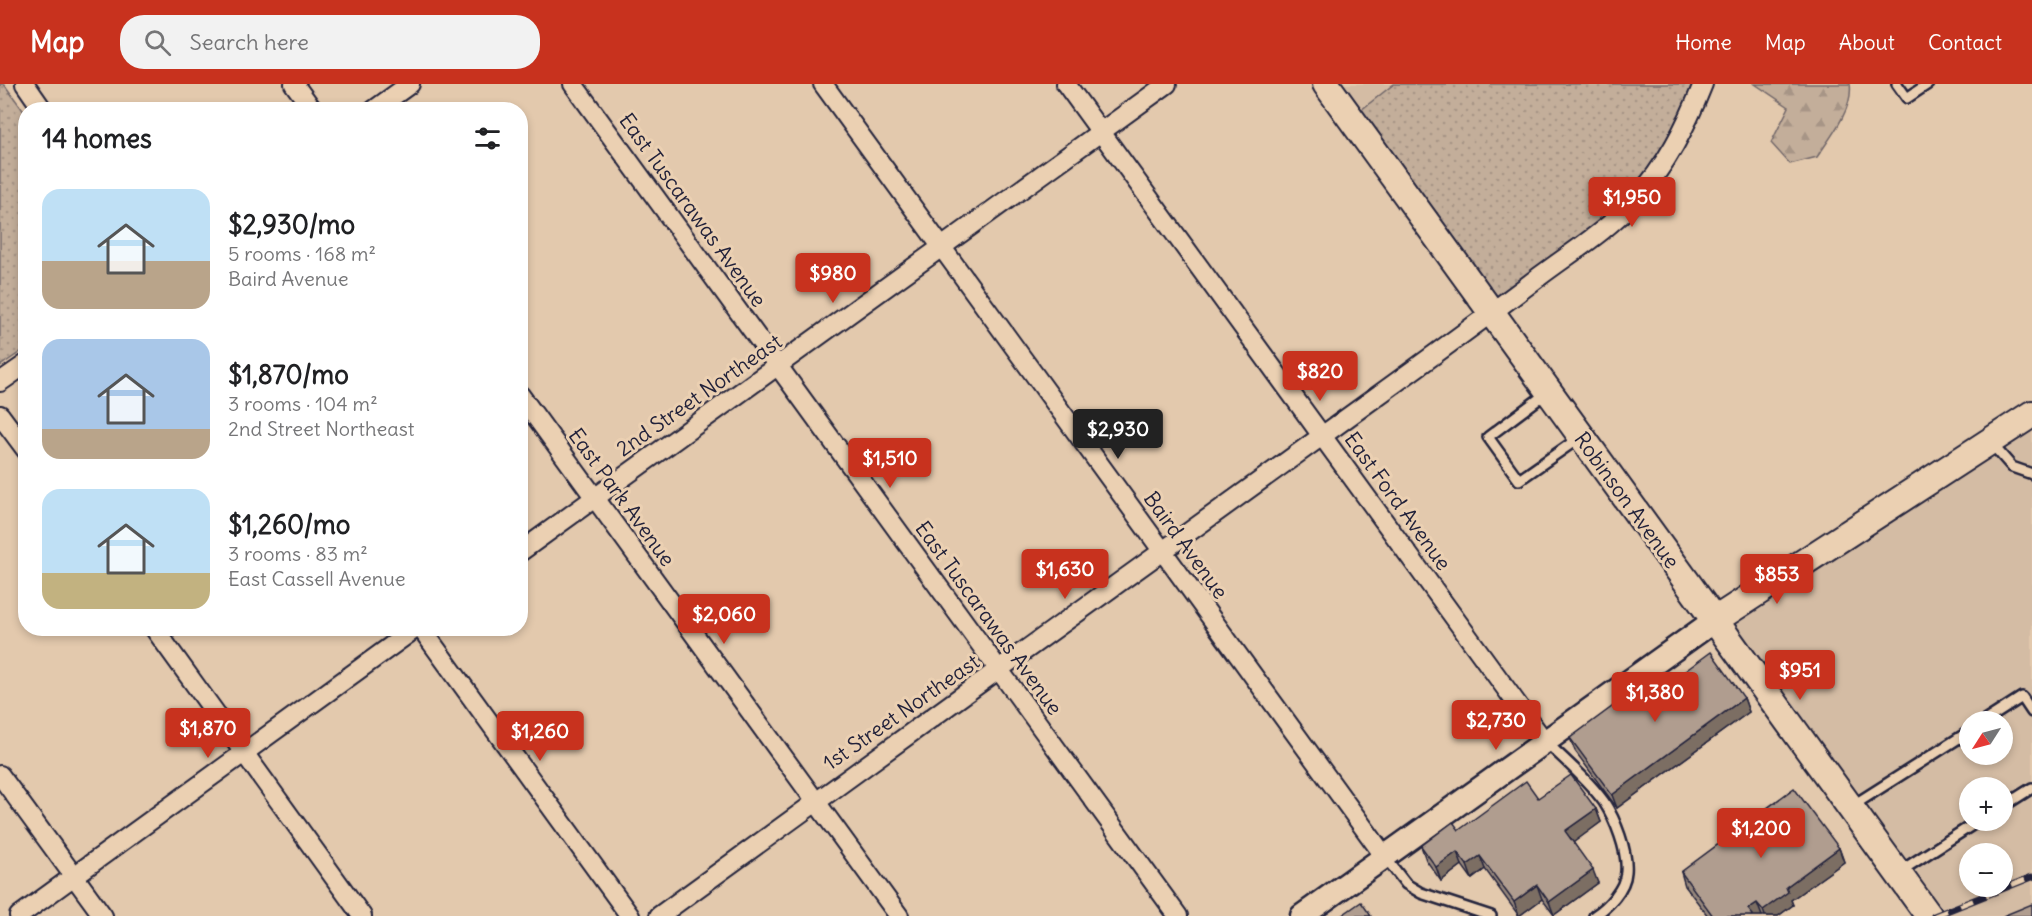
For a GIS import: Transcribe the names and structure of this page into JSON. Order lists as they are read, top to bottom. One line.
{"streets":{"main road":["Robinson Avenue"],"street":["East Tuscarawas Avenue","2nd Street Northeast","East Park Avenue","East Ford Avenue","Baird Avenue","1st Street Northeast"]},"crossings":[["East Tuscarawas Avenue","2nd Street Northeast"],["East Tuscarawas Avenue","1st Street Northeast"],["2nd Street Northeast","East Park Avenue"],["2nd Street Northeast","East Ford Avenue"],["2nd Street Northeast","Baird Avenue"],["East Park Avenue","1st Street Northeast"],["Robinson Avenue","1st Street Northeast"],["East Ford Avenue","1st Street Northeast"],["Baird Avenue","1st Street Northeast"]],"north":"bottom left","page":{"header":"Map","search":"Search here","nav":["Home","Map","About","Contact"],"heading":"14 homes","list":[{"name":"$2,930/mo","note":"5 rooms · 168 m² · Baird Avenue"},{"name":"$1,870/mo","note":"3 rooms · 104 m² · 2nd Street Northeast"},{"name":"$1,260/mo","note":"3 rooms · 83 m² · East Cassell Avenue"}],"price":["$1,950","$980","$820","$2,930","$1,510","$1,630","$853","$2,060","$951","$1,380","$2,730","$1,870","$1,260","$1,200"],"map_buttons":["+","−"]}}
